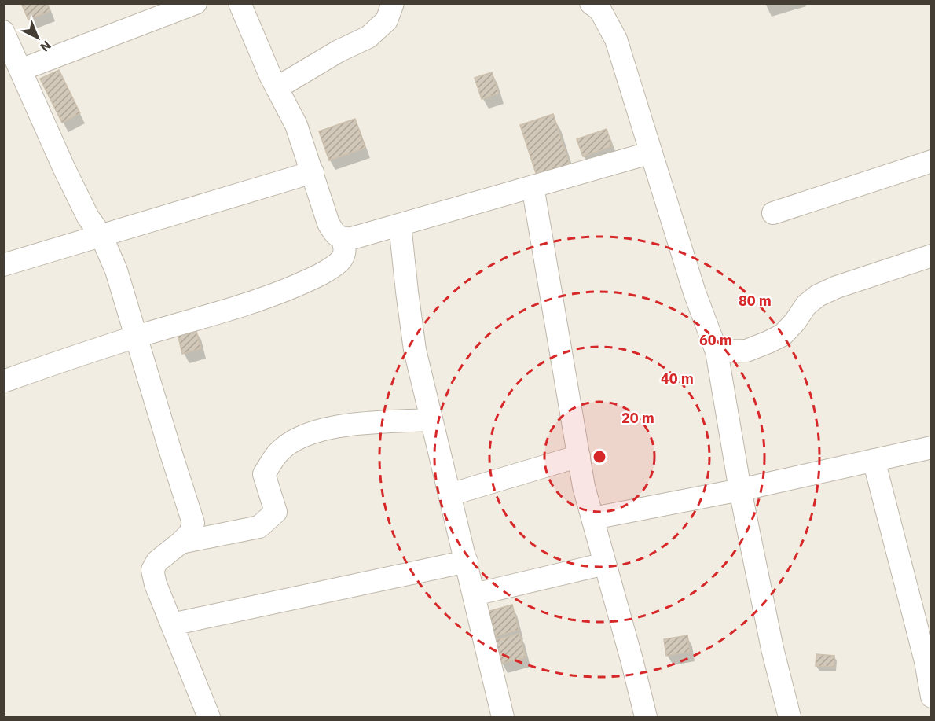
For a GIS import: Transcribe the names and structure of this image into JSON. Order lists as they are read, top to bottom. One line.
{"north":"bottom right","rings":["80 m","60 m","40 m","20 m"]}
